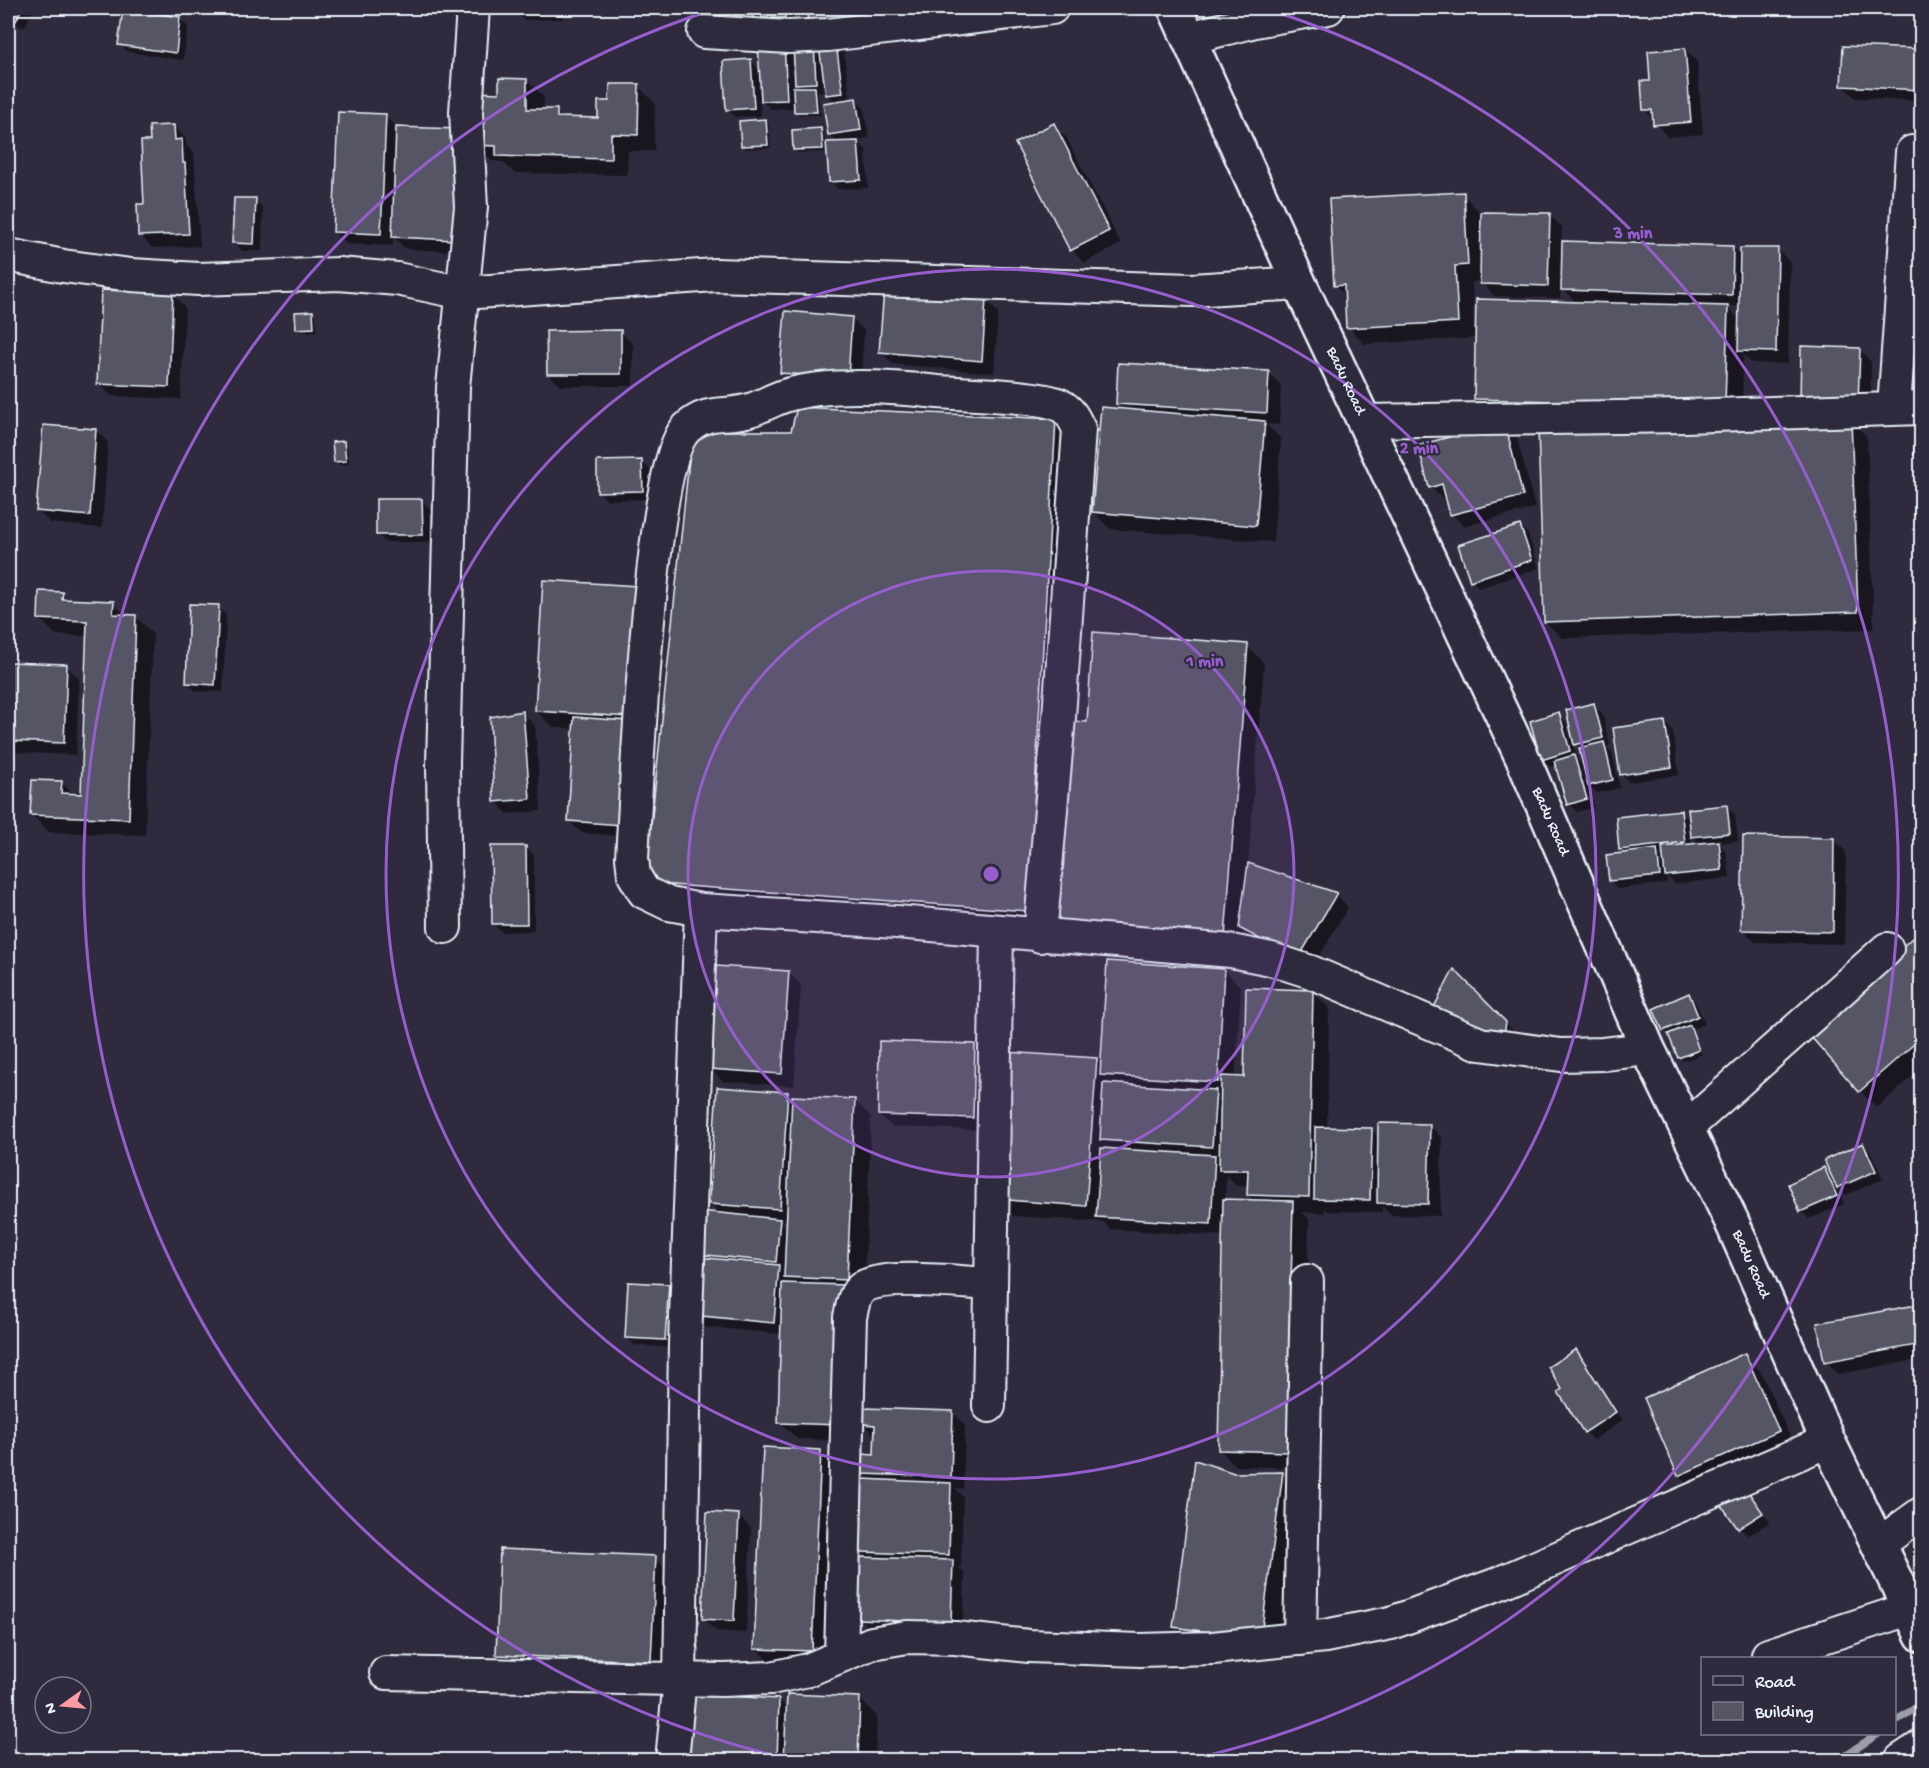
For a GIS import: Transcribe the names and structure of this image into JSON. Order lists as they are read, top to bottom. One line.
{"streets":{"main road":["Badu Road"]},"legend":["Road","Building"],"north":"left","rings":["3 min","2 min","1 min"]}
